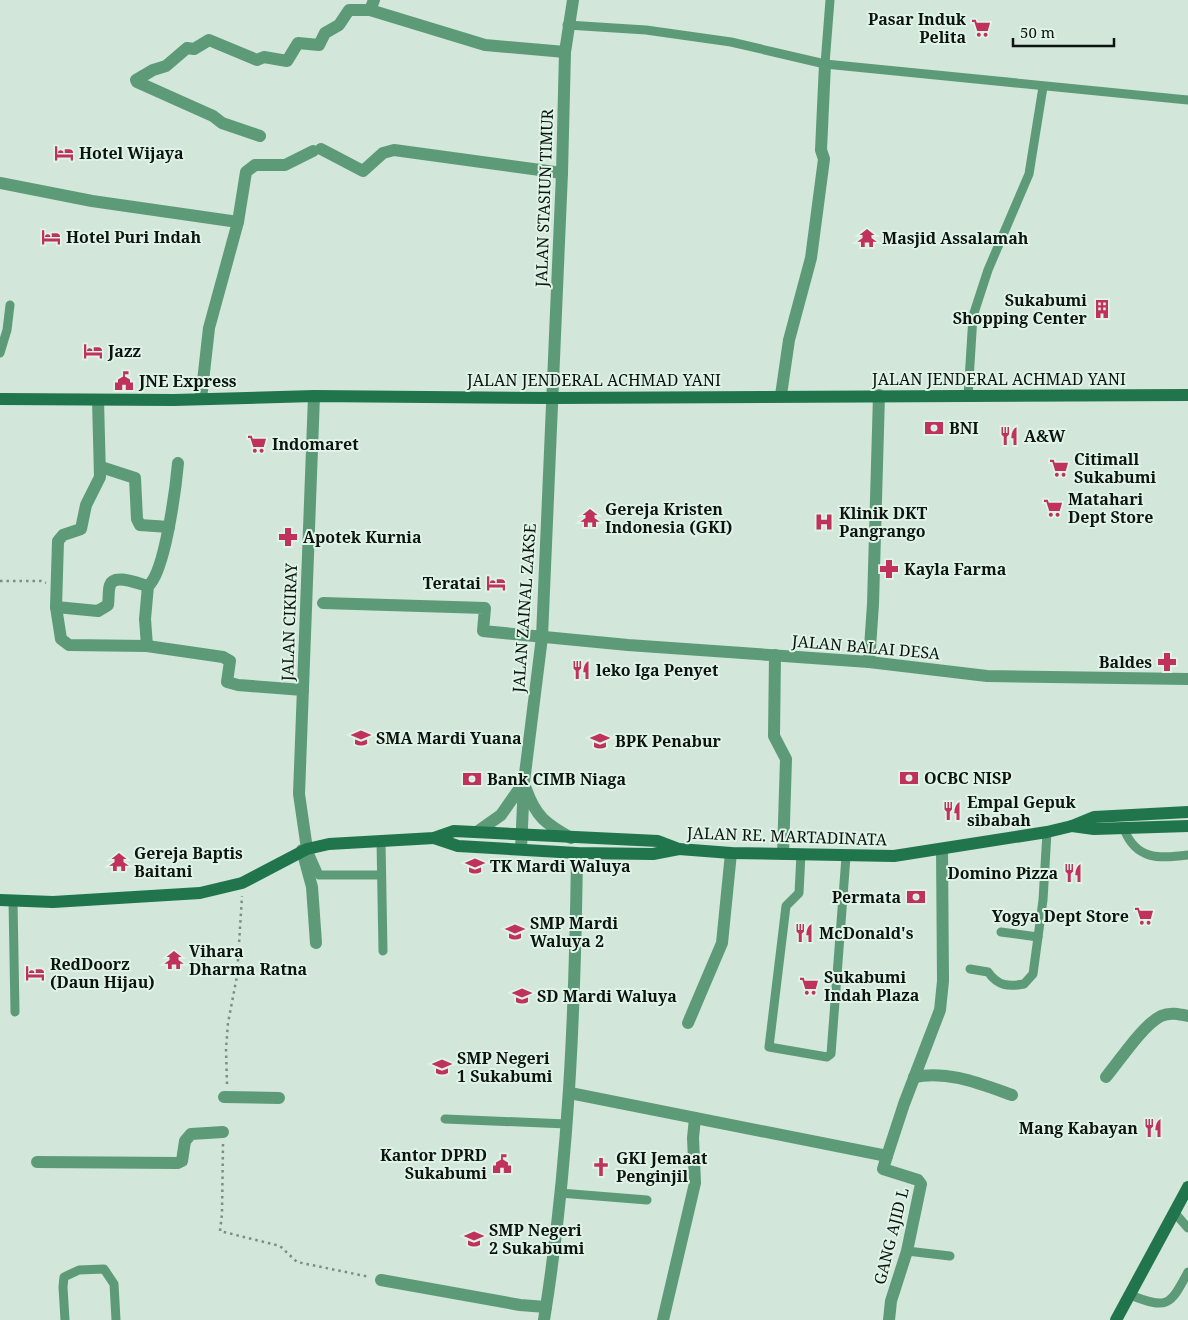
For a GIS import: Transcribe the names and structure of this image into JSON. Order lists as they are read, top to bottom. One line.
{"streets":{"main road":["JALAN JENDERAL ACHMAD YANI","JALAN RE. MARTADINATA"],"street":["JALAN STASIUN TIMUR","JALAN ZAINAL ZAKSE","JALAN CIKIRAY","JALAN BALAI DESA","GANG AJID L"]},"crossings":[["JALAN STASIUN TIMUR","JALAN JENDERAL ACHMAD YANI"],["JALAN STASIUN TIMUR","JALAN ZAINAL ZAKSE"],["JALAN JENDERAL ACHMAD YANI","JALAN ZAINAL ZAKSE"],["JALAN JENDERAL ACHMAD YANI","JALAN CIKIRAY"],["JALAN ZAINAL ZAKSE","JALAN BALAI DESA"],["JALAN ZAINAL ZAKSE","JALAN RE. MARTADINATA"],["JALAN CIKIRAY","JALAN RE. MARTADINATA"]],"places":{"supermarket":["Pasar Induk Pelita","Indomaret","Citimall Sukabumi","Matahari Dept Store","Yogya Dept Store","Sukabumi Indah Plaza"],"hotel":["Hotel Wijaya","Hotel Puri Indah","Jazz","Teratai","RedDoorz (Daun Hijau)"],"temple":["Masjid Assalamah","Gereja Kristen Indonesia (GKI)","Gereja Baptis Baitani","Vihara Dharma Ratna"],"building":["Sukabumi Shopping Center"],"public building":["JNE Express","Kantor DPRD Sukabumi"],"bank":["BNI","OCBC NISP","Bank CIMB Niaga","Permata"],"restaurant":["A&W","leko Iga Penyet","Empal Gepuk sibabah","Domino Pizza","McDonald's","Mang Kabayan"],"hospital":["Klinik DKT Pangrango"],"pharmacy":["Apotek Kurnia","Kayla Farma","Baldes"],"school or university":["SMA Mardi Yuana","BPK Penabur","TK Mardi Waluya","SMP Mardi Waluya 2","SD Mardi Waluya","SMP Negeri 1 Sukabumi","SMP Negeri 2 Sukabumi"],"church":["GKI Jemaat Penginjil"]},"scale_bar":"50 m"}
